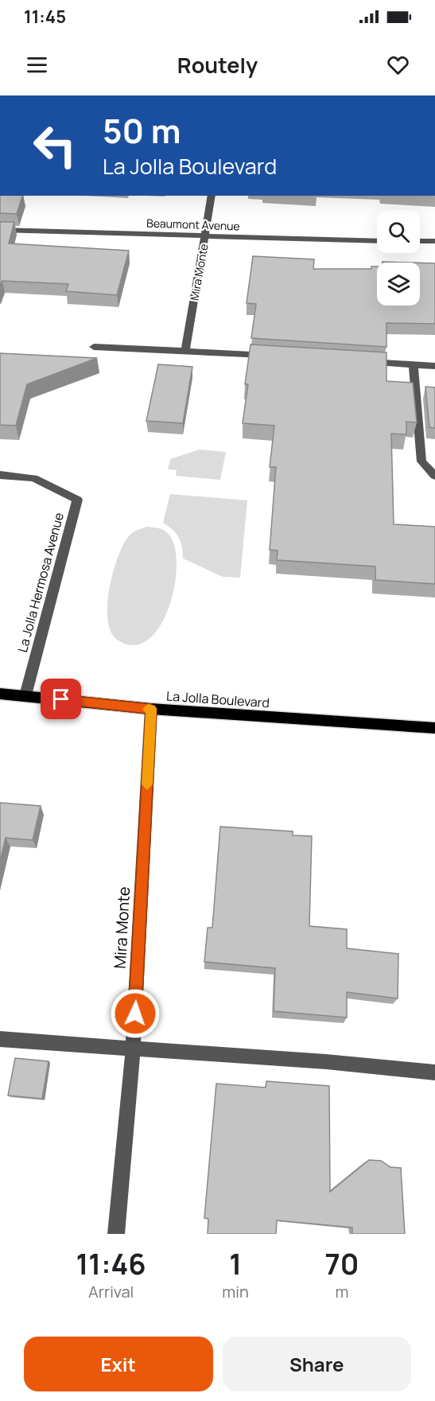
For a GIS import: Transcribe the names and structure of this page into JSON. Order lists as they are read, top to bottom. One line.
{"streets":{"main road":["La Jolla Boulevard"],"street":["Beaumont Avenue","Mira Monte","La Jolla Hermosa Avenue"]},"crossings":[["Beaumont Avenue","Mira Monte"],["Mira Monte","La Jolla Boulevard"],["La Jolla Hermosa Avenue","La Jolla Boulevard"]],"page":{"status":"11:45","header":"Routely","turn":["50 m","La Jolla Boulevard"],"eta":["11:46","Arrival","1","min","70","m"],"buttons":["Exit","Share"]}}
